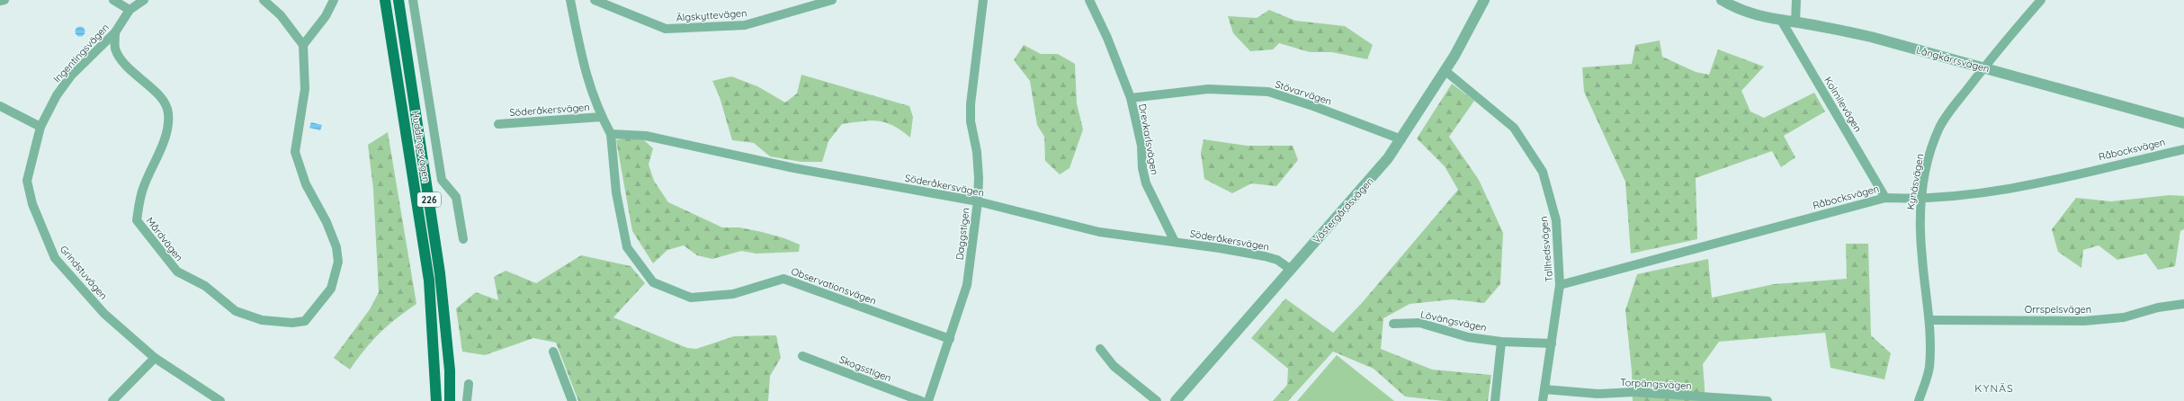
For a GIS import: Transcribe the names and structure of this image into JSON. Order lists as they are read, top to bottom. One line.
{"streets":{"main road":["Huddingevägen","226"],"street":["Älgskyttevägen","Ingentingsvägen","Långkärrsvägen","Stövarvägen","Kolmilevägen","Söderåkersvägen","Drevkarlsvägen","Råbocksvägen","Kynäsvägen","Västergårdsvägen","Daggstigen","Mårdvägen","Tallhedsvägen","Grindstuvägen","Observationsvägen","Orrspelsvägen","Lövängsvägen","Skogsstigen","Torpängsvägen"]},"crossings":[["Ingentingsvägen","Mårdvägen"],["Ingentingsvägen","Grindstuvägen"],["Långkärrsvägen","Kolmilevägen"],["Långkärrsvägen","Kynäsvägen"],["Stövarvägen","Drevkarlsvägen"],["Stövarvägen","Västergårdsvägen"],["Kolmilevägen","Råbocksvägen"],["Söderåkersvägen","Drevkarlsvägen"],["Söderåkersvägen","Västergårdsvägen"],["Söderåkersvägen","Daggstigen"],["Söderåkersvägen","Observationsvägen"],["Råbocksvägen","Kynäsvägen"],["Råbocksvägen","Tallhedsvägen"],["Kynäsvägen","Orrspelsvägen"],["Västergårdsvägen","Tallhedsvägen"],["Daggstigen","Observationsvägen"],["Tallhedsvägen","Lövängsvägen"],["Tallhedsvägen","Torpängsvägen"]],"districts":["KYNÄS"]}
